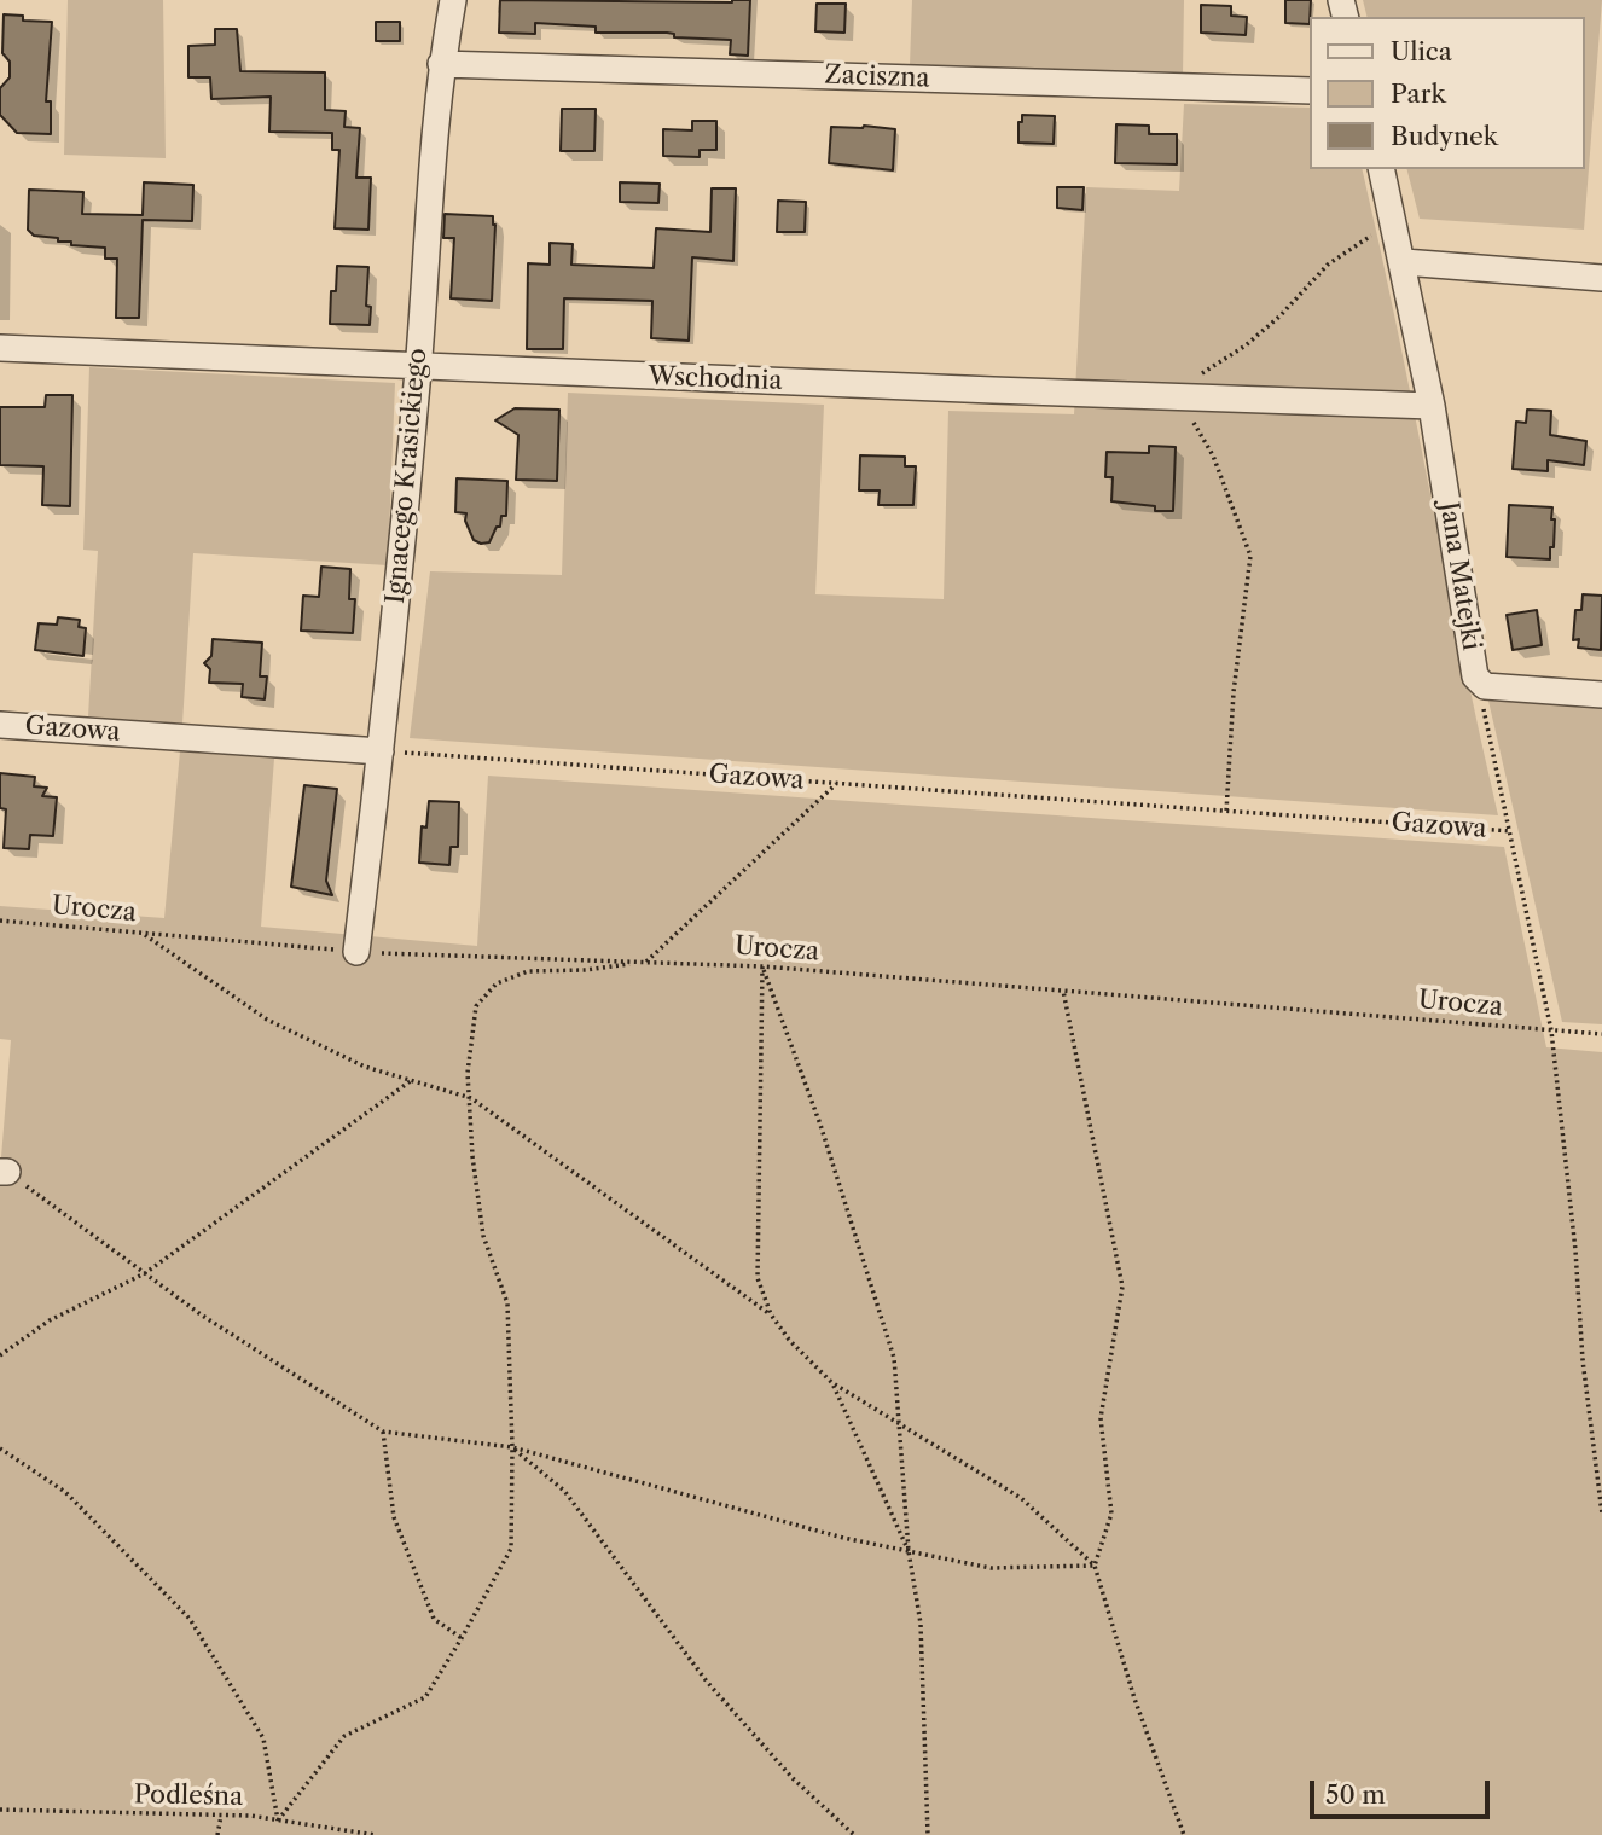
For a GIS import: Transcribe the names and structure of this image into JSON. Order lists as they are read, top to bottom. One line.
{"streets":{"street":["Zaciszna","Wschodnia","Ignacego Krasickiego","Jana Matejki","Gazowa"],"path":["Urocza","Podleśna"]},"crossings":[["Zaciszna","Ignacego Krasickiego"],["Wschodnia","Ignacego Krasickiego"],["Wschodnia","Jana Matejki"],["Ignacego Krasickiego","Gazowa"],["Ignacego Krasickiego","Urocza"],["Jana Matejki","Gazowa"],["Jana Matejki","Urocza"]],"legend":["Ulica","Park","Budynek"],"scale_bar":"50 m"}
